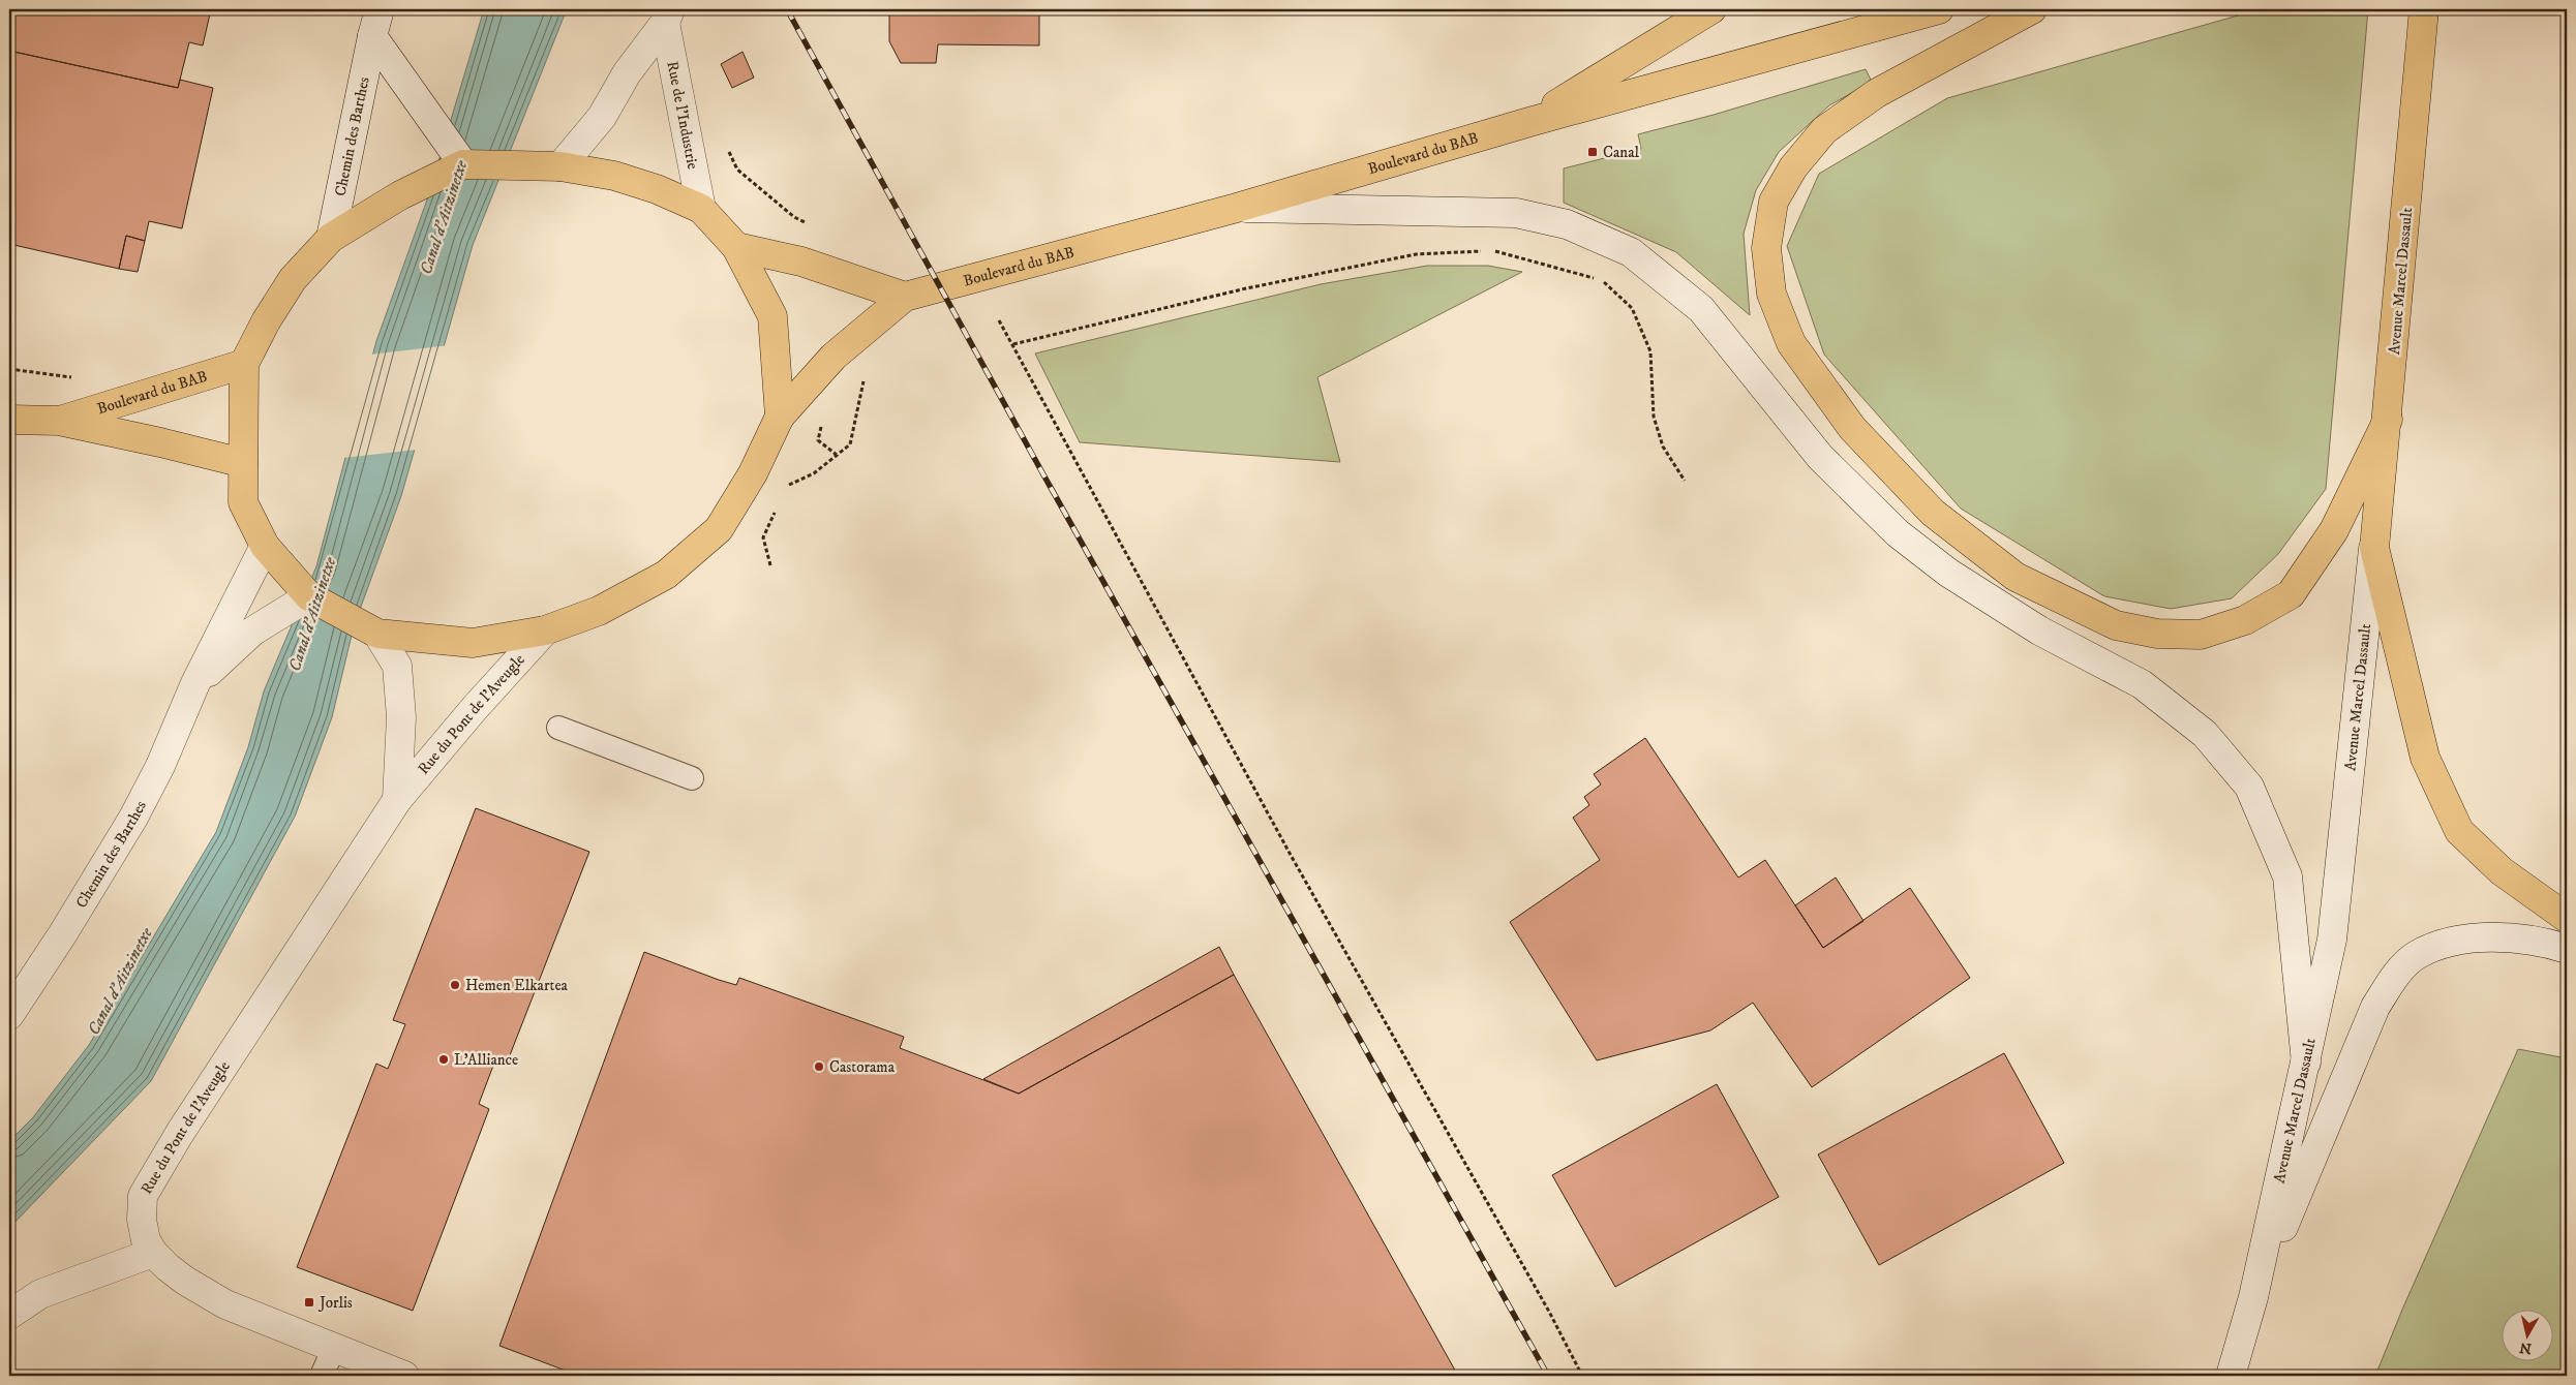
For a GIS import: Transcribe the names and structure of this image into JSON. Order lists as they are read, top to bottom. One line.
{"streets":{"main road":["Rue de l'Industrie","Chemin des Barthes","Boulevard du BAB","Avenue Marcel Dassault","Rue du Pont de l'Aveugle"]},"water":["Canal d'Aitzinetxe"],"places":{"transit":["Canal","Jorlis"],"other":["Hemen Elkartea","L'Alliance","Castorama"]},"north":"bottom"}
